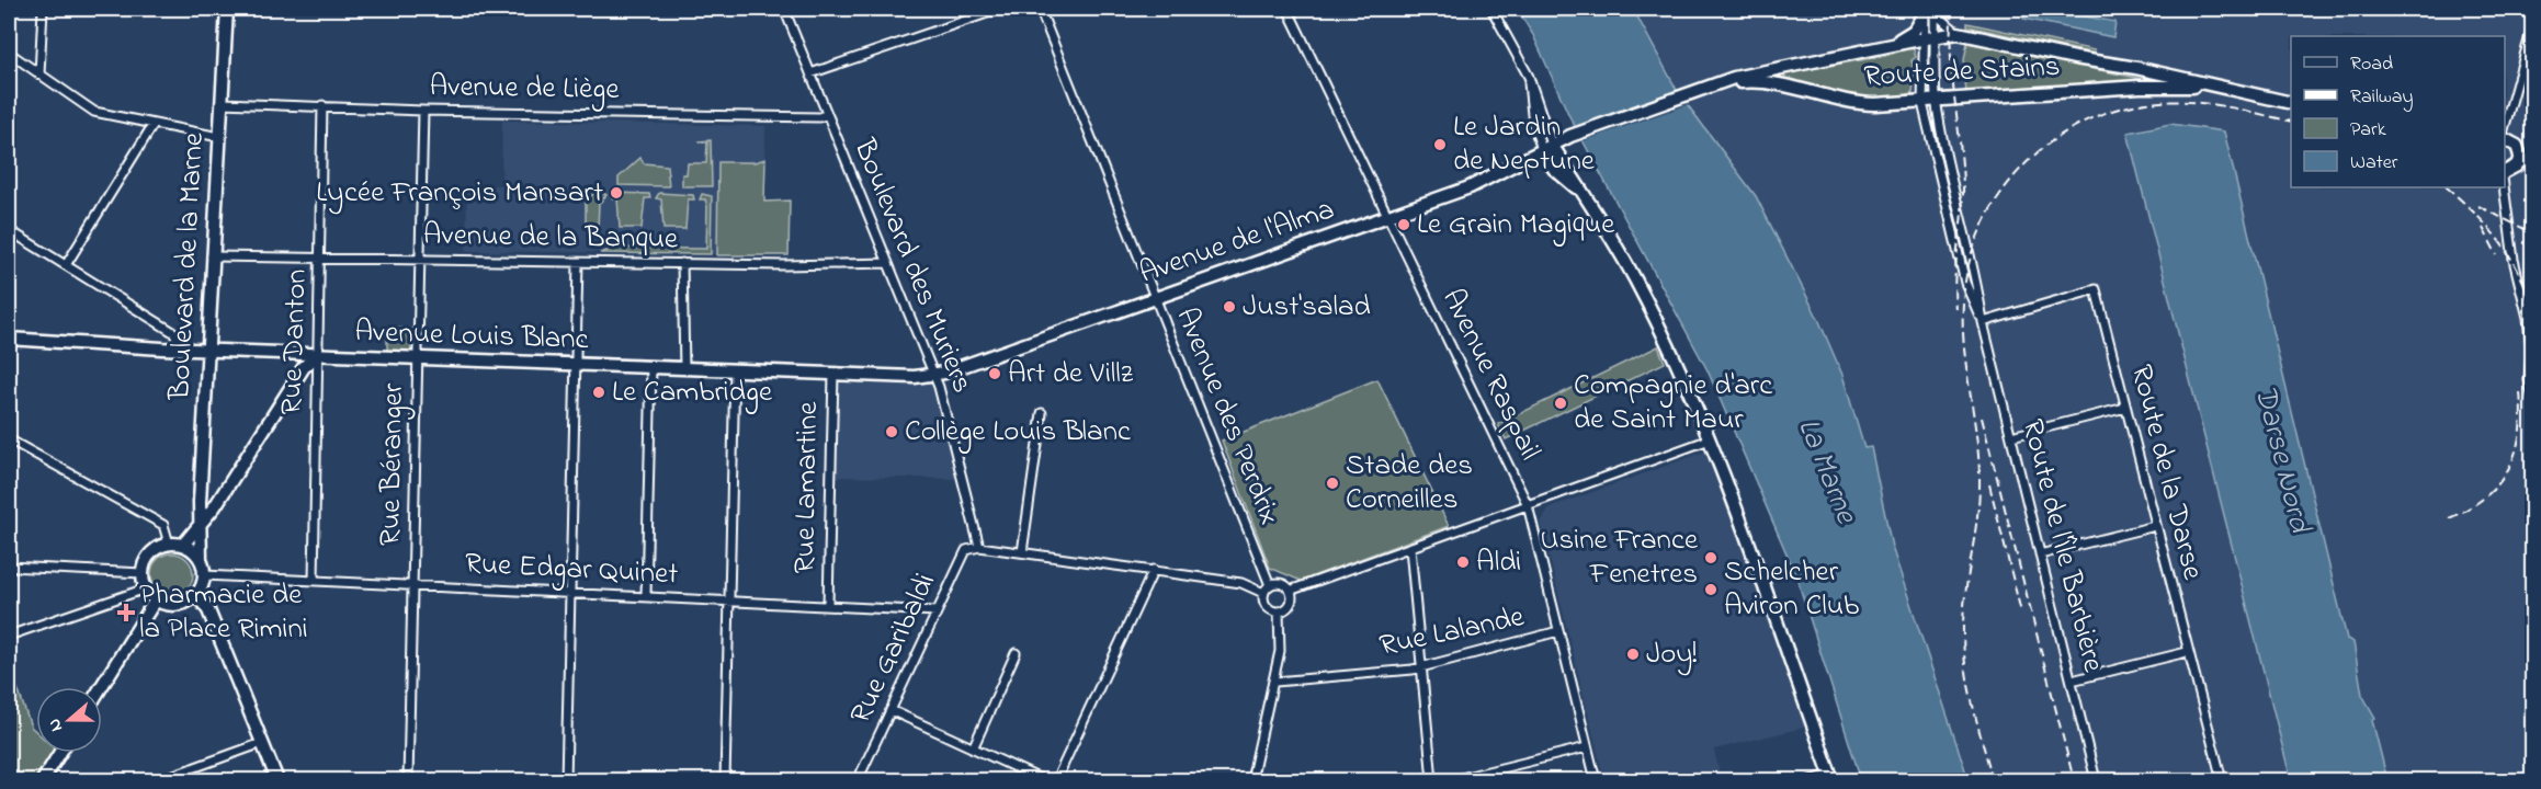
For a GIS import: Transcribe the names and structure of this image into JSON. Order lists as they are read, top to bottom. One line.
{"streets":{"main road":["Route de Stains","Avenue de l'Alma","Boulevard de la Marne","Avenue Louis Blanc"],"street":["Avenue de Liège","Avenue de la Banque","Boulevard des Muriers","Rue Danton","Avenue Raspail","Avenue des Perdrix","Rue Béranger","Route de la Darse","Rue Lamartine","Route de l'Île Barbière","Rue Edgar Quinet","Rue Lalande","Rue Garibaldi"]},"crossings":[["Route de Stains","Avenue de l'Alma"],["Route de Stains","Route de l'Île Barbière"],["Avenue de Liège","Boulevard de la Marne"],["Avenue de Liège","Boulevard des Muriers"],["Avenue de Liège","Rue Danton"],["Avenue de Liège","Rue Béranger"],["Avenue de la Banque","Boulevard de la Marne"],["Avenue de la Banque","Boulevard des Muriers"],["Avenue de la Banque","Rue Danton"],["Avenue de la Banque","Rue Béranger"],["Avenue de l'Alma","Boulevard des Muriers"],["Avenue de l'Alma","Avenue Louis Blanc"],["Avenue de l'Alma","Avenue Raspail"],["Avenue de l'Alma","Avenue des Perdrix"],["Boulevard de la Marne","Avenue Louis Blanc"],["Boulevard de la Marne","Rue Edgar Quinet"],["Boulevard des Muriers","Avenue Louis Blanc"],["Boulevard des Muriers","Rue Garibaldi"],["Avenue Louis Blanc","Rue Danton"],["Avenue Louis Blanc","Rue Béranger"],["Avenue Louis Blanc","Rue Lamartine"],["Rue Danton","Rue Edgar Quinet"],["Avenue Raspail","Rue Lalande"],["Rue Béranger","Rue Edgar Quinet"],["Route de la Darse","Route de l'Île Barbière"],["Rue Lamartine","Rue Edgar Quinet"],["Rue Edgar Quinet","Rue Garibaldi"]],"water":["Darse Nord","La Marne"],"places":{"other":["Le Jardin de Neptune","Lycée François Mansart","Le Grain Magique","Just'salad","Art de Villz","Le Cambridge","Compagnie d'arc de Saint Maur","Collège Louis Blanc","Stade des Corneilles","Usine France Fenetres","Aldi","Schelcher Aviron Club","Joy!"],"health":["Pharmacie de la Place Rimini"]},"legend":["Road","Railway","Park","Water"],"north":"left"}
